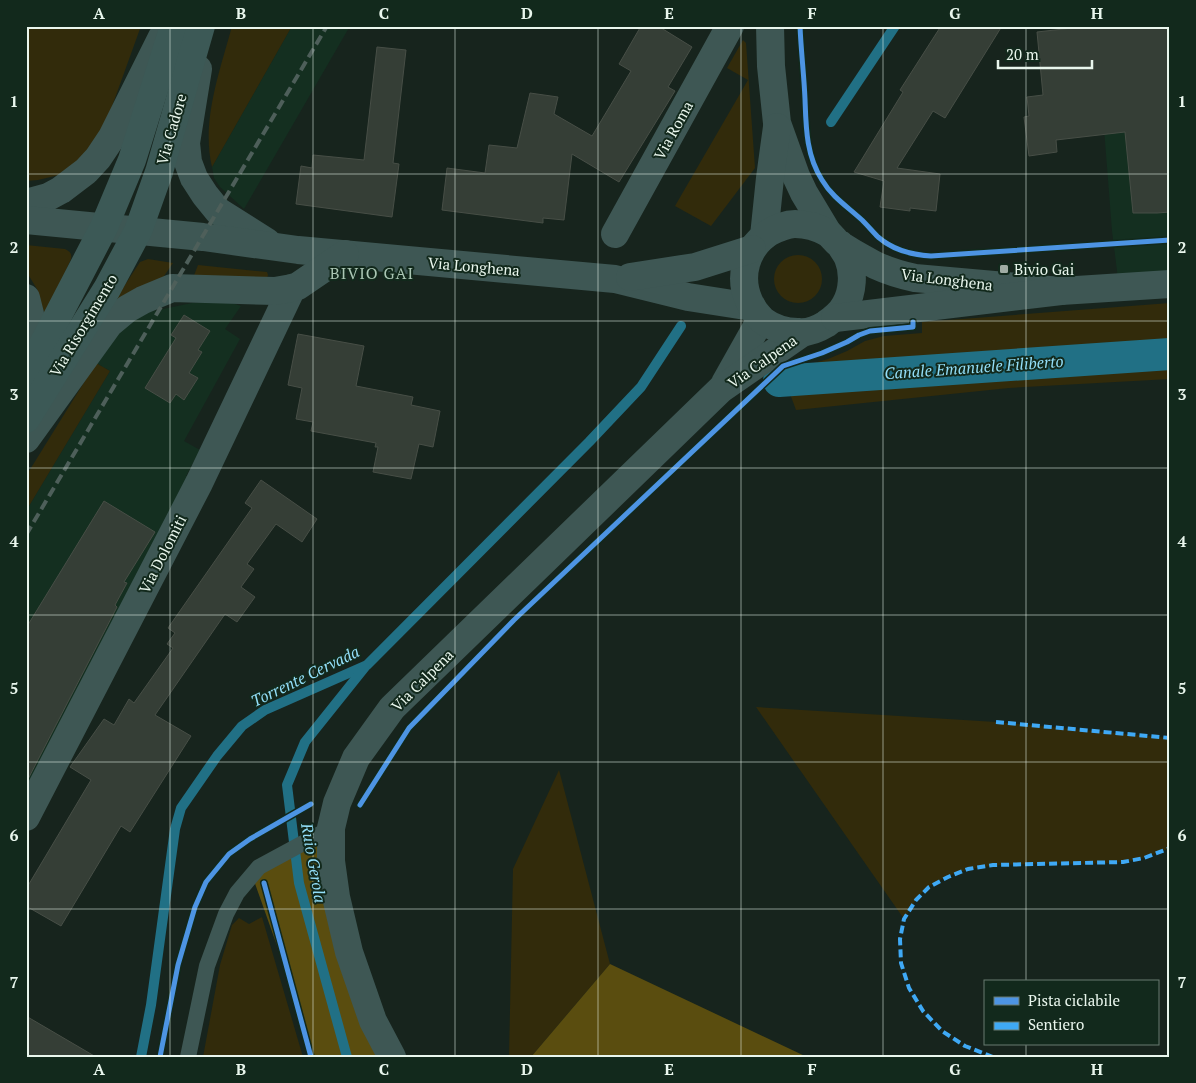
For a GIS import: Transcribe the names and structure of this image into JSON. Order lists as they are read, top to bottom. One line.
{"streets":{"main road":["Via Cadore","Via Risorgimento"],"street":["Via Roma","Via Longhena","Via Calpena","Via Dolomiti"]},"crossings":[["Via Cadore","Via Longhena"],["Via Cadore","Via Risorgimento"],["Via Longhena","Via Risorgimento"],["Via Longhena","Via Calpena"],["Via Risorgimento","Via Dolomiti"]],"districts":["BIVIO GAI"],"water":["Canale Emanuele Filiberto","Torrente Cervada","Ruio Gerola"],"places":{"transit":["Bivio Gai"]},"legend":["Pista ciclabile","Sentiero"],"scale_bar":"20 m","grid":{"columns":["A","B","C","D","E","F","G","H"],"rows":["1","2","3","4","5","6","7"]}}
